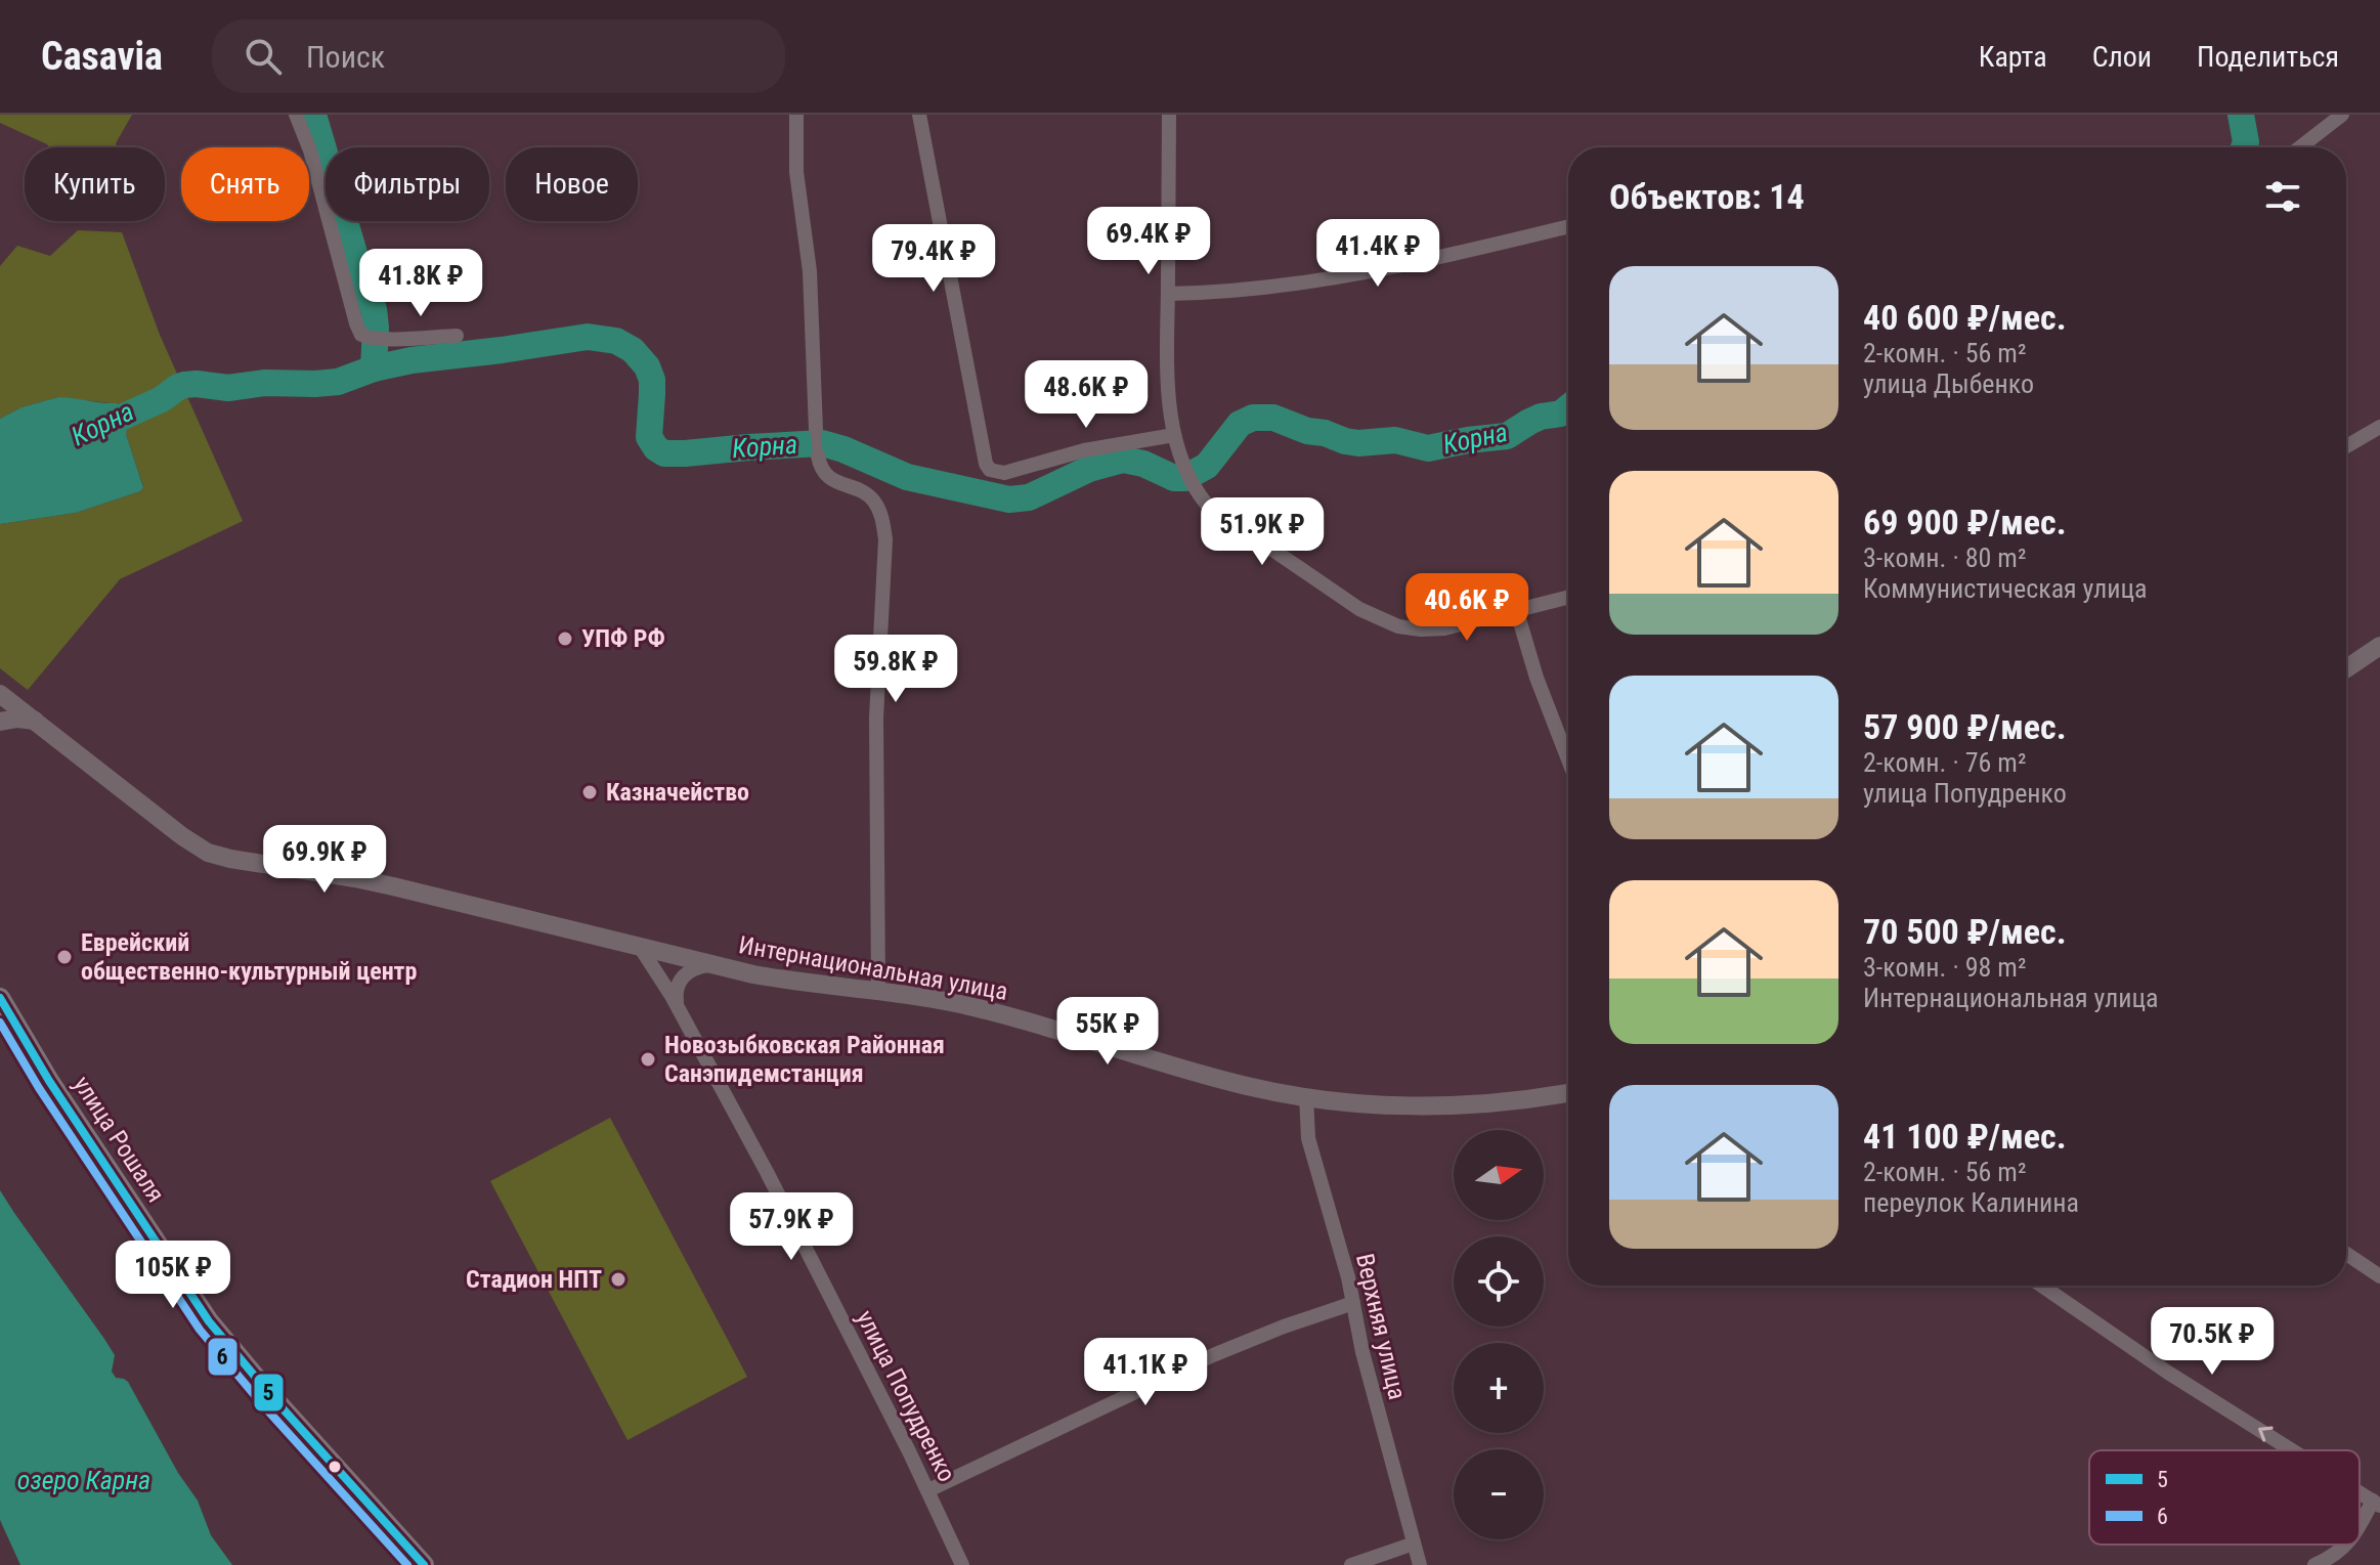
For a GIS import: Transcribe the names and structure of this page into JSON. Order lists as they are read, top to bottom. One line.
{"streets":{"main road":["улица Рошаля"],"street":["Интернациональная улица","Верхняя улица","улица Попудренко"]},"crossings":[["Интернациональная улица","Верхняя улица"],["Интернациональная улица","улица Попудренко"]],"water":["Корна","озеро Карна"],"places":["УПФ РФ","Казначейство","Еврейский общественно-культурный центр","Новозыбковская Районная Санэпидемстанция","Стадион НПТ"],"lines":["transit line 5","transit line 6"],"legend":["5","6"],"north":"right","page":{"header":"Casavia","search":"Поиск","nav":["Карта","Слои","Поделиться"],"chip":["Купить","Снять","Фильтры","Новое"],"heading":"Объектов: 14","price":["69.4K ₽","41.4K ₽","79.4K ₽","41.8K ₽","48.6K ₽","51.9K ₽","40.6K ₽","59.8K ₽","69.9K ₽","55K ₽","57.9K ₽","105K ₽","70.5K ₽","41.1K ₽"],"list":[{"name":"40 600 ₽/мес.","note":"2-комн. · 56 m² · улица Дыбенко"},{"name":"69 900 ₽/мес.","note":"3-комн. · 80 m² · Коммунистическая улица"},{"name":"57 900 ₽/мес.","note":"2-комн. · 76 m² · улица Попудренко"},{"name":"70 500 ₽/мес.","note":"3-комн. · 98 m² · Интернациональная улица"},{"name":"41 100 ₽/мес.","note":"2-комн. · 56 m² · переулок Калинина"}],"map_buttons":["+","−"]}}
